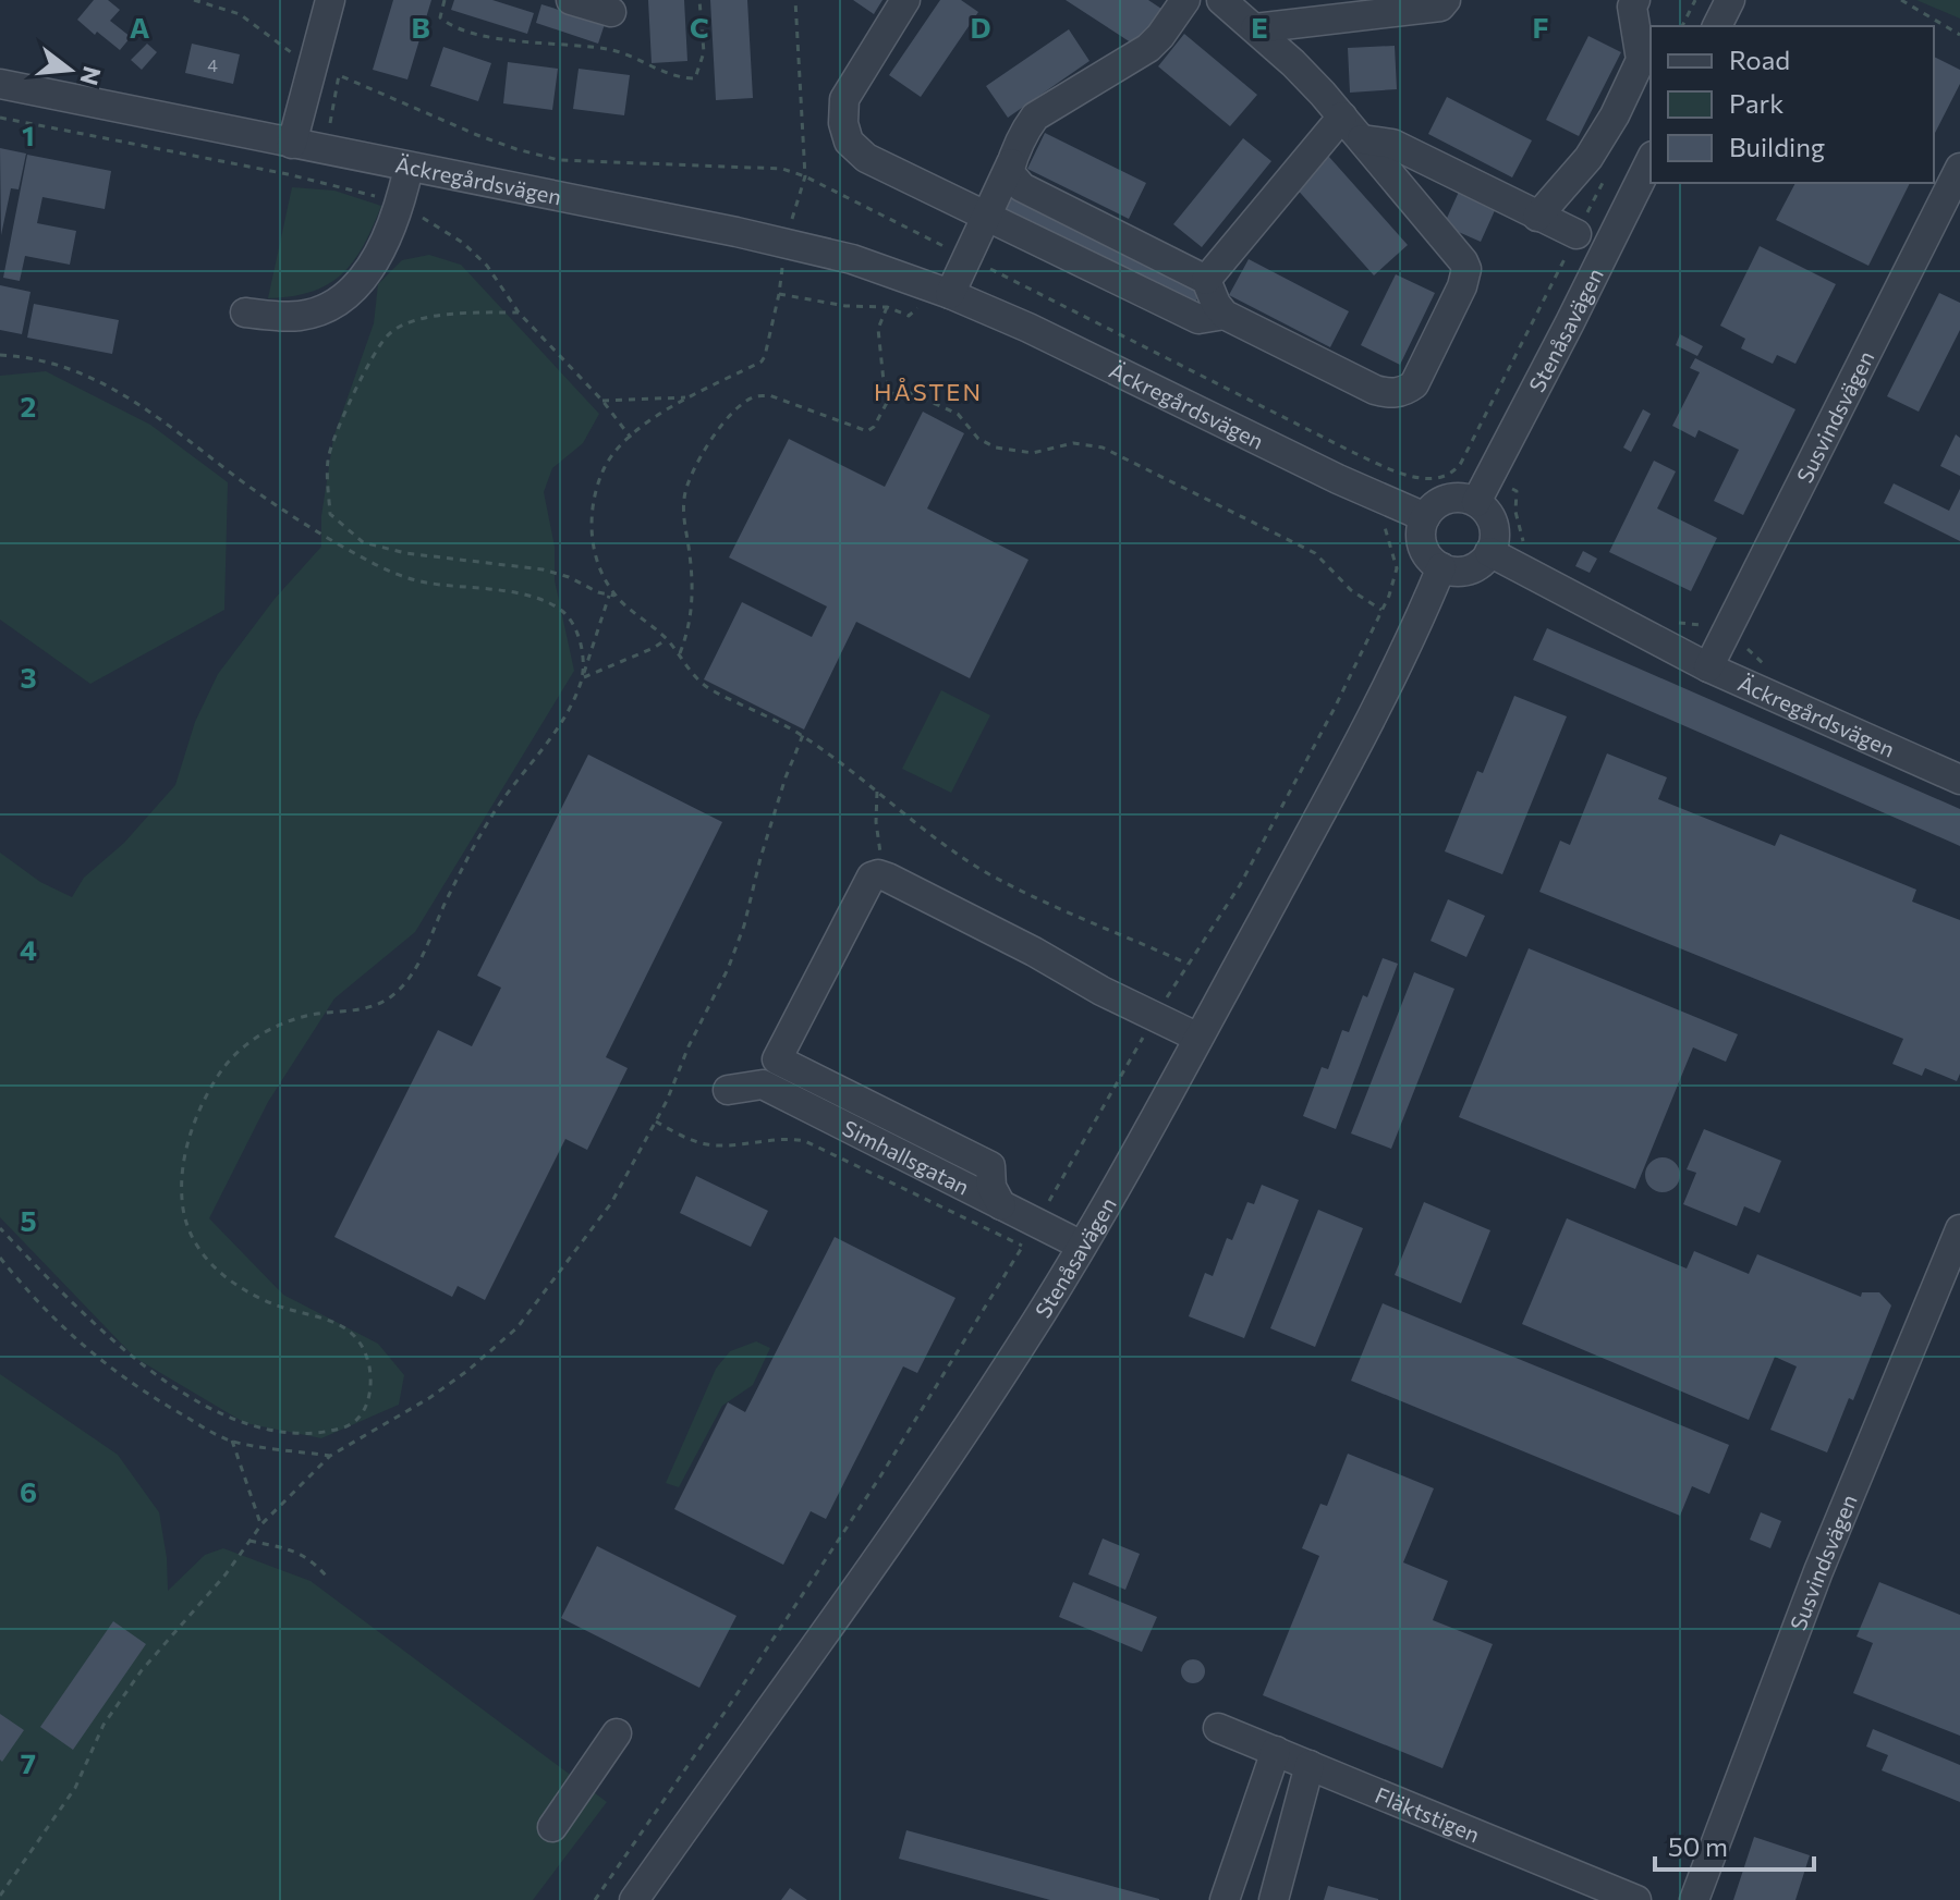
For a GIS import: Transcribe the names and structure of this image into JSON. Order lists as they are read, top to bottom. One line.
{"streets":{"street":["Äckregårdsvägen","Stenåsavägen","Susvindsvägen","Simhallsgatan","Fläktstigen"]},"crossings":[["Äckregårdsvägen","Stenåsavägen"],["Äckregårdsvägen","Susvindsvägen"],["Stenåsavägen","Simhallsgatan"]],"districts":["HÅSTEN"],"house_numbers":["4"],"legend":["Road","Park","Building"],"scale_bar":"50 m","north":"right","grid":{"columns":["A","B","C","D","E","F"],"rows":["1","2","3","4","5","6","7"]}}
